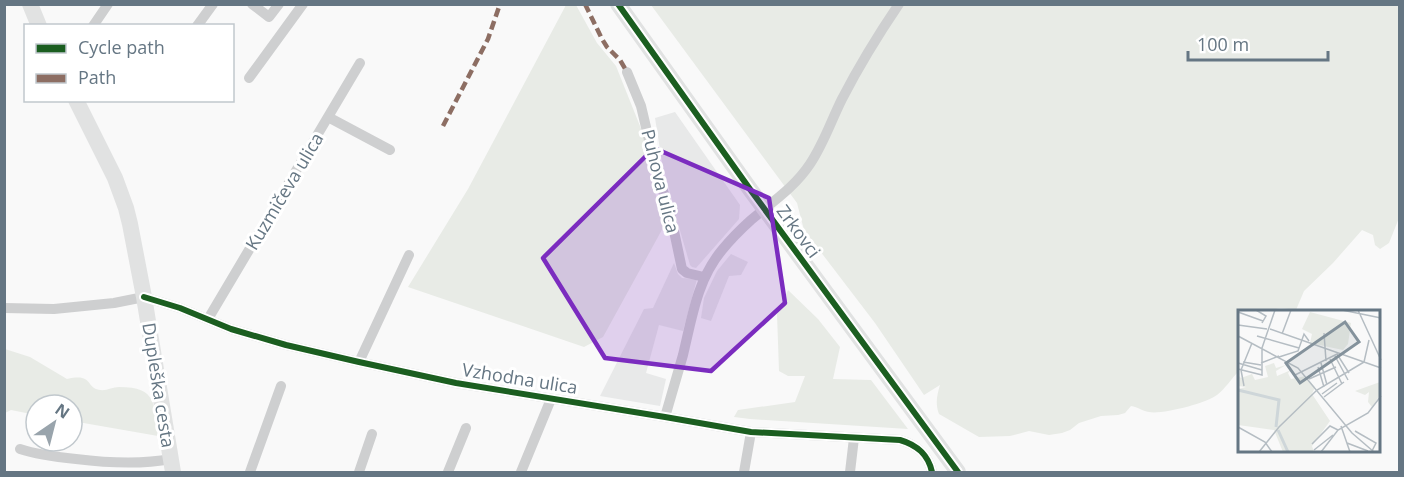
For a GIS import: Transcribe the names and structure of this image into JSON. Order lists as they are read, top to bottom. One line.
{"streets":{"street":["Puhova ulica","Kuzmičeva ulica","Zrkovci","Vzhodna ulica","Dupleška cesta"]},"crossings":[["Kuzmičeva ulica","Vzhodna ulica"],["Vzhodna ulica","Dupleška cesta"]],"legend":["Cycle path","Path"],"scale_bar":"100 m","north":"top right"}
